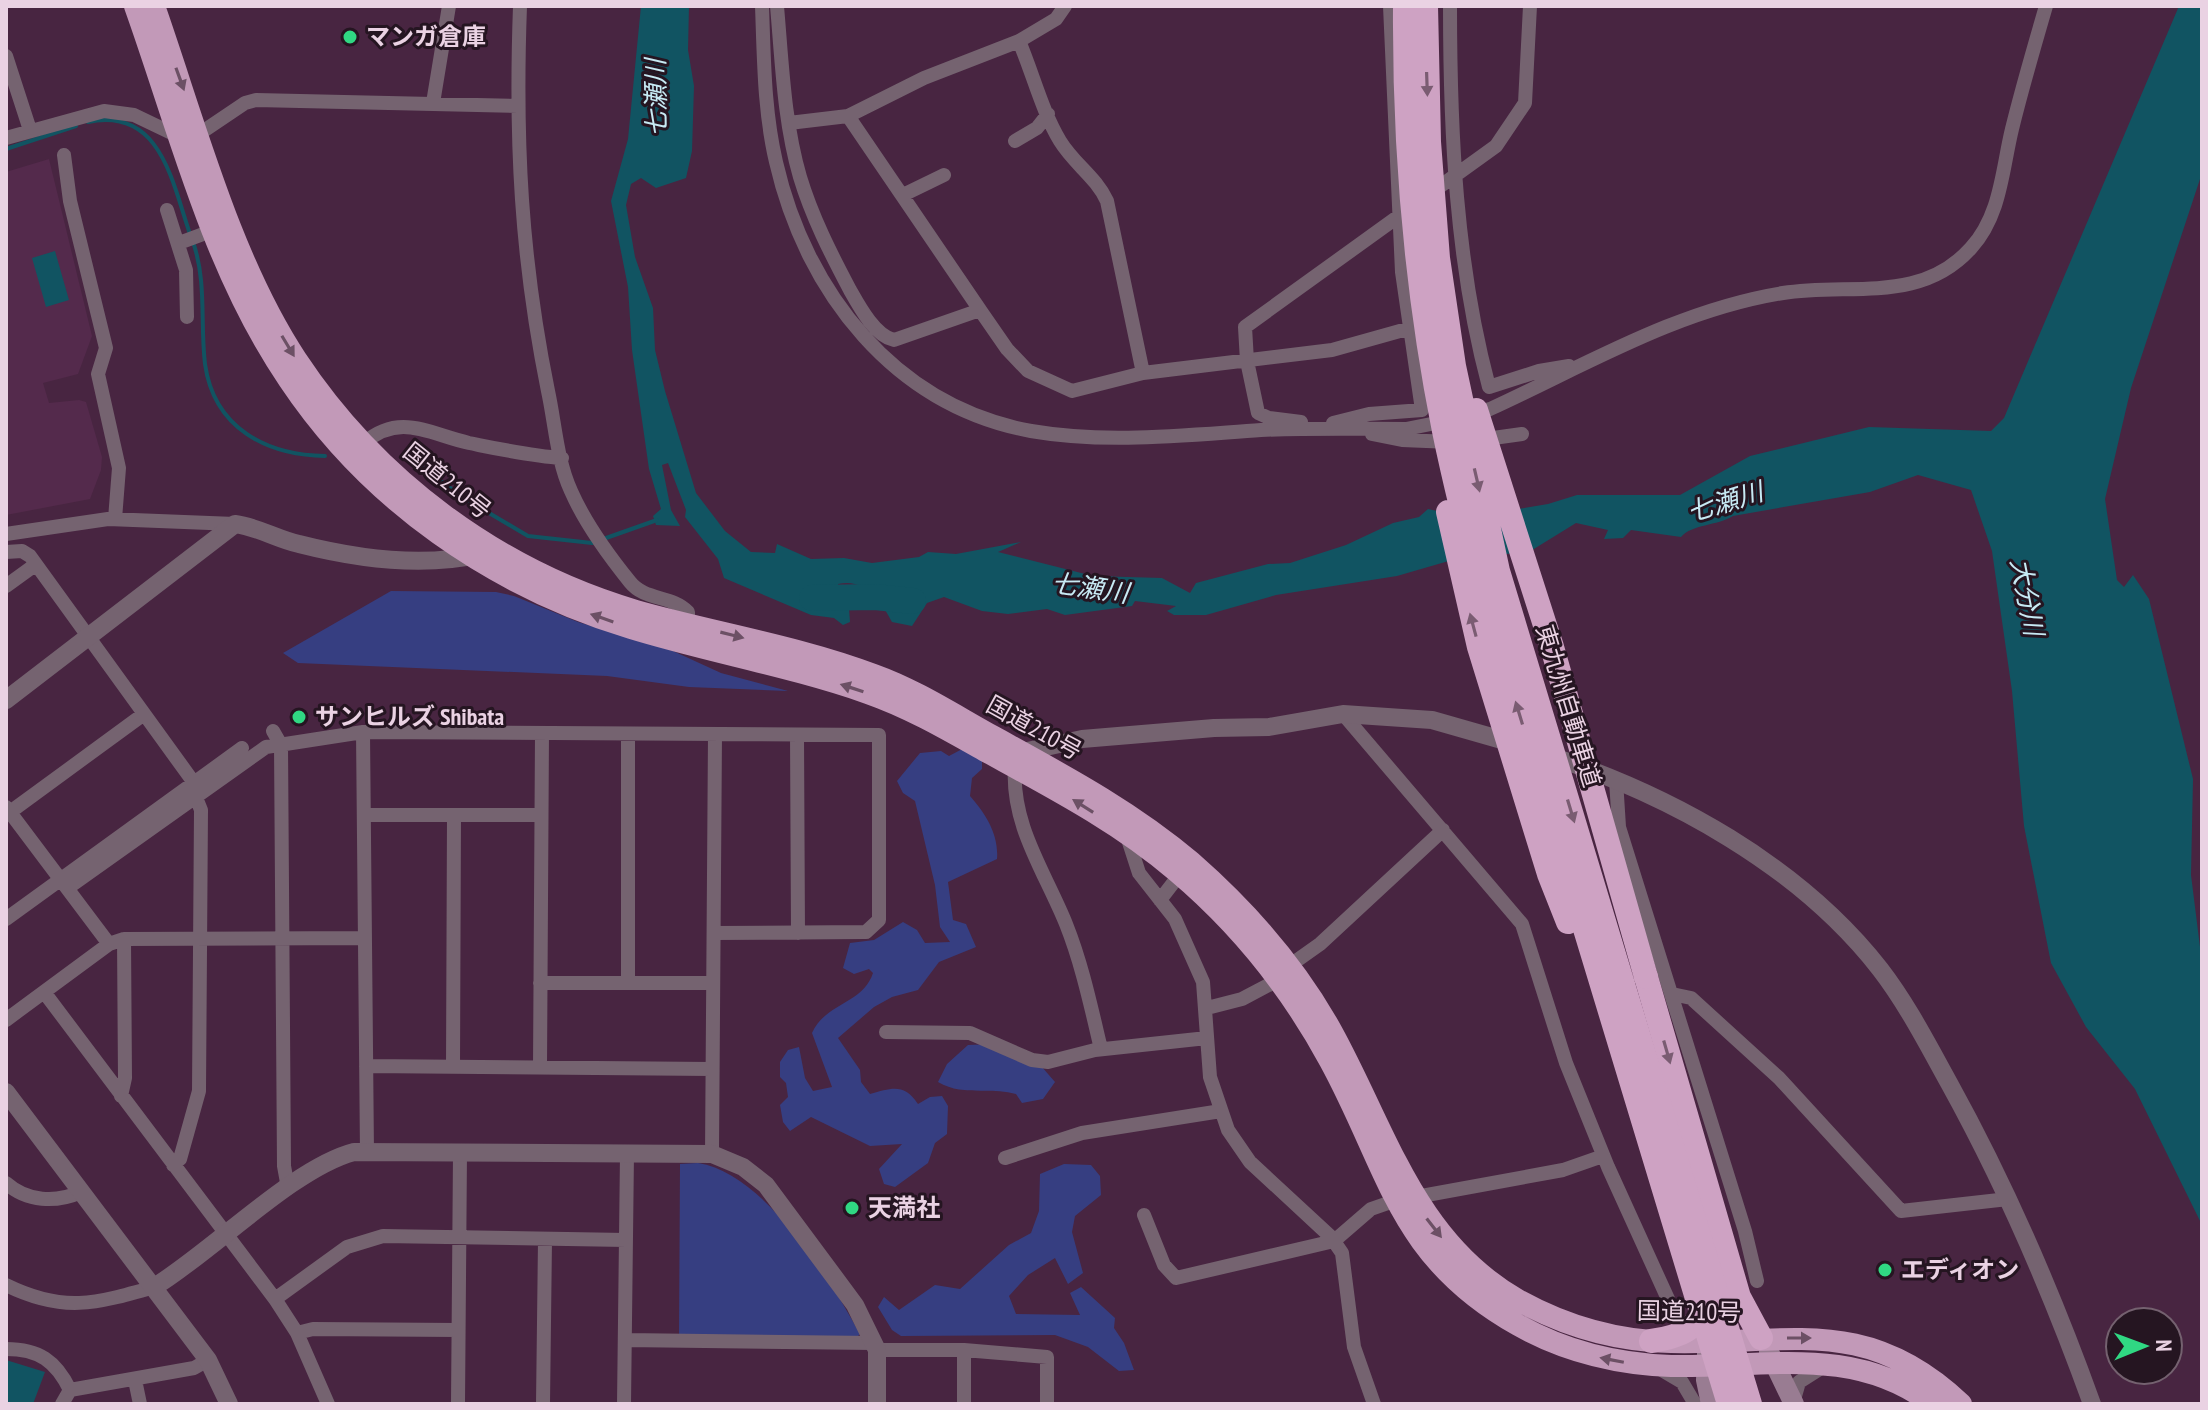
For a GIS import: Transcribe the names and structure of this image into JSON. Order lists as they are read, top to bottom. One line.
{"streets":{"highway":["国道210号","東九州自動車道"]},"water":["七瀬川","大分川"],"places":["マンガ倉庫","サンヒルズ Shibata","天満社","エディオン"],"north":"right"}
